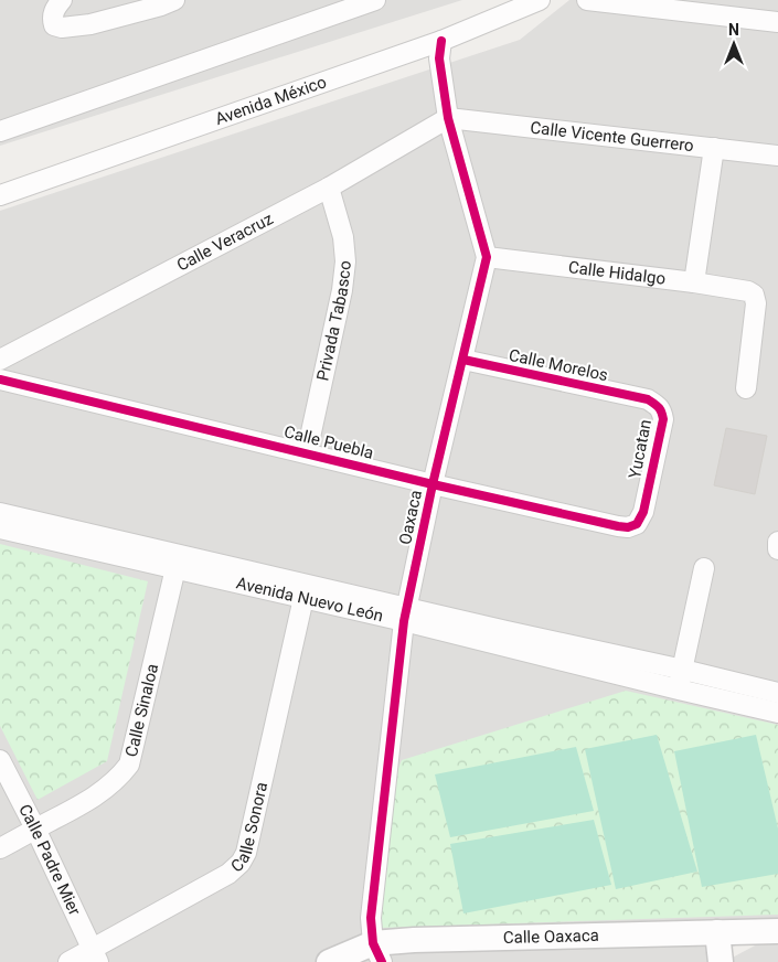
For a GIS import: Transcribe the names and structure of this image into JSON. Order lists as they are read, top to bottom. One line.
{"streets":{"street":["Avenida México","Calle Vicente Guerrero","Calle Veracruz","Calle Hidalgo","Privada Tabasco","Calle Morelos","Calle Puebla","Yucatan","Oaxaca","Avenida Nuevo León","Calle Sinaloa","Calle Sonora","Calle Padre Mier","Calle Oaxaca"]},"crossings":[["Avenida México","Oaxaca"],["Calle Vicente Guerrero","Calle Veracruz"],["Calle Vicente Guerrero","Oaxaca"],["Calle Veracruz","Privada Tabasco"],["Calle Veracruz","Oaxaca"],["Calle Hidalgo","Oaxaca"],["Privada Tabasco","Calle Puebla"],["Calle Morelos","Yucatan"],["Calle Morelos","Oaxaca"],["Calle Puebla","Yucatan"],["Calle Puebla","Oaxaca"],["Oaxaca","Avenida Nuevo León"],["Oaxaca","Calle Oaxaca"],["Avenida Nuevo León","Calle Sinaloa"],["Avenida Nuevo León","Calle Sonora"],["Calle Sinaloa","Calle Padre Mier"],["Calle Sonora","Calle Padre Mier"]],"north":"top"}
